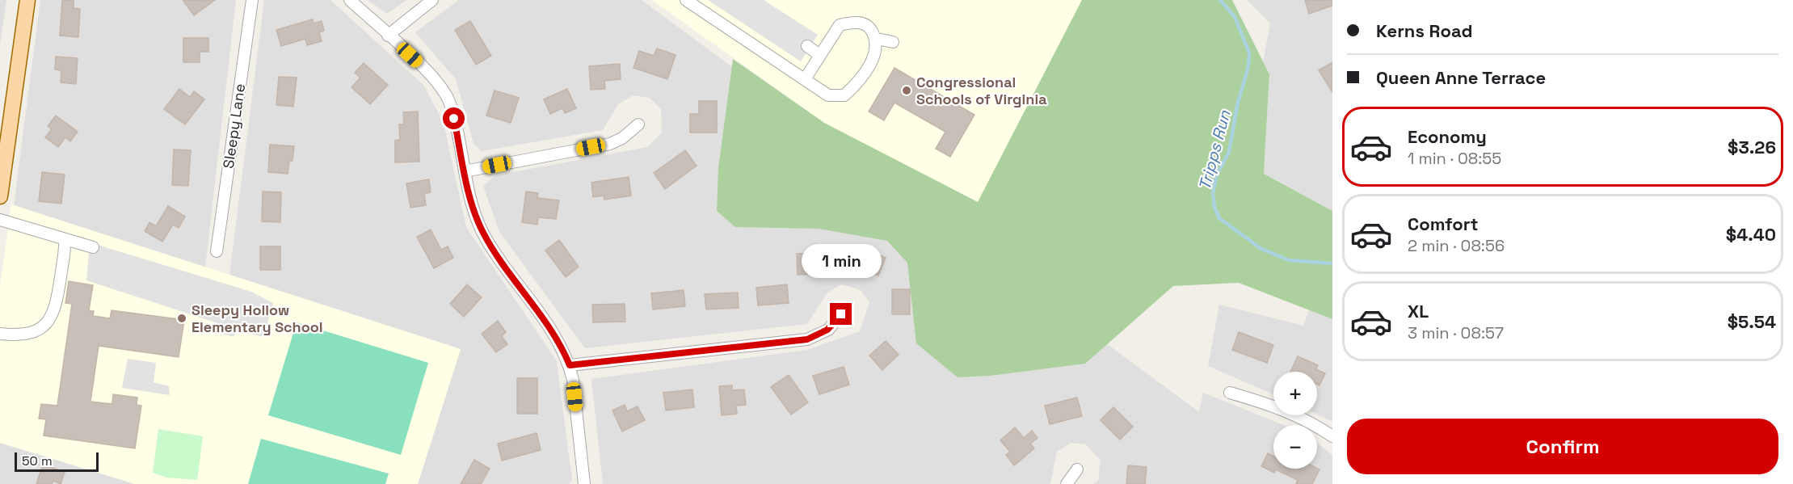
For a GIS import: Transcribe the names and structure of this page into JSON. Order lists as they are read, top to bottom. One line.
{"streets":{"street":["Sleepy Lane"]},"water":["Tripps Run"],"places":["Congressional Schools of Virginia","Sleepy Hollow Elementary School"],"scale_bar":"50 m","page":{"banner":["Kerns Road","Queen Anne Terrace"],"list":[{"name":"Economy","note":"1 min · 08:55","value":"$3.26"},{"name":"Comfort","note":"2 min · 08:56","value":"$4.40"},{"name":"XL","note":"3 min · 08:57","value":"$5.54"}],"bubble":"1 min","map_buttons":["+","−"],"buttons":"Confirm","scale":"50 m"}}
